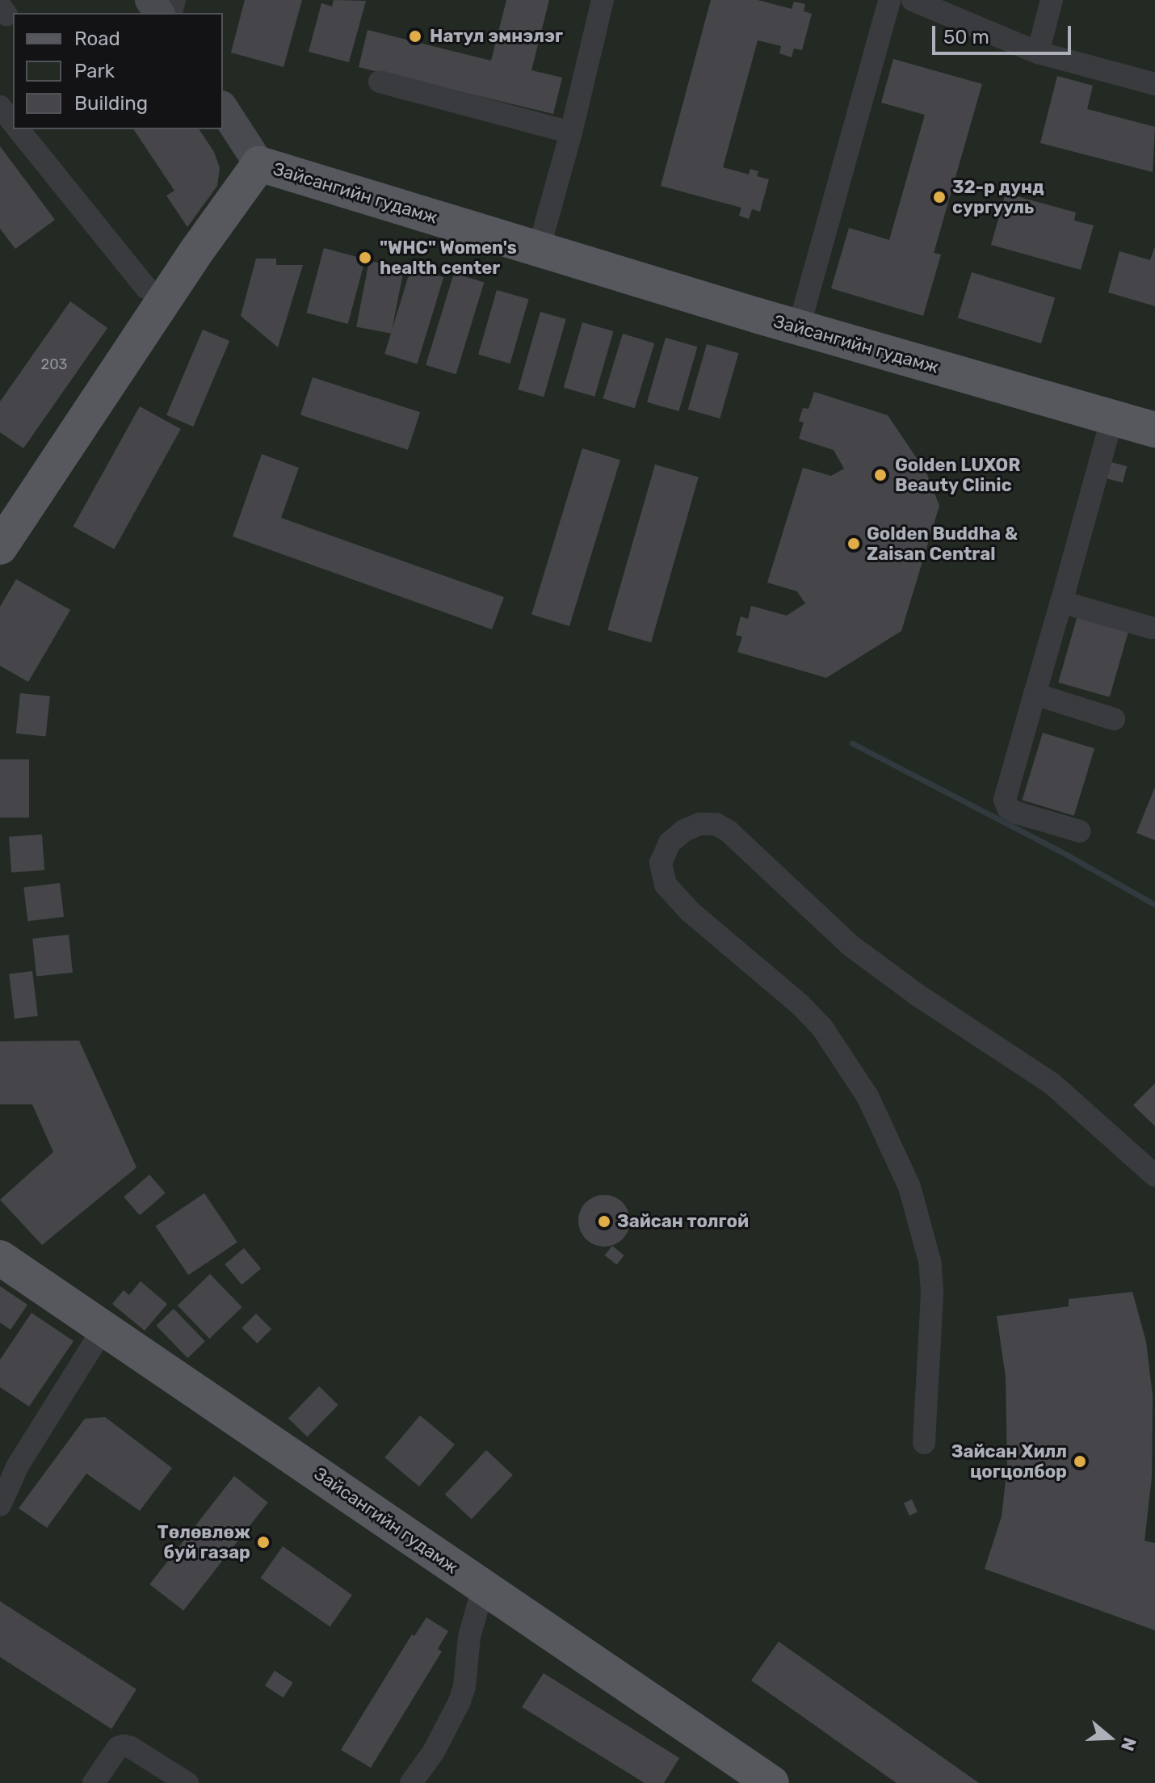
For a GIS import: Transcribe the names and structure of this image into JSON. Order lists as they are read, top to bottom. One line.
{"streets":{"main road":["Зайсангийн гудамж"]},"places":["Натул эмнэлэг","32-р дунд сургууль","\"WHC\" Women's health center","Golden LUXOR Beauty Clinic","Golden Buddha & Zaisan Central","Зайсан толгой","Зайсан Хилл цогцолбор","Төлөвлөж буй газар"],"house_numbers":["203"],"legend":["Road","Park","Building"],"scale_bar":"50 m","north":"right"}
